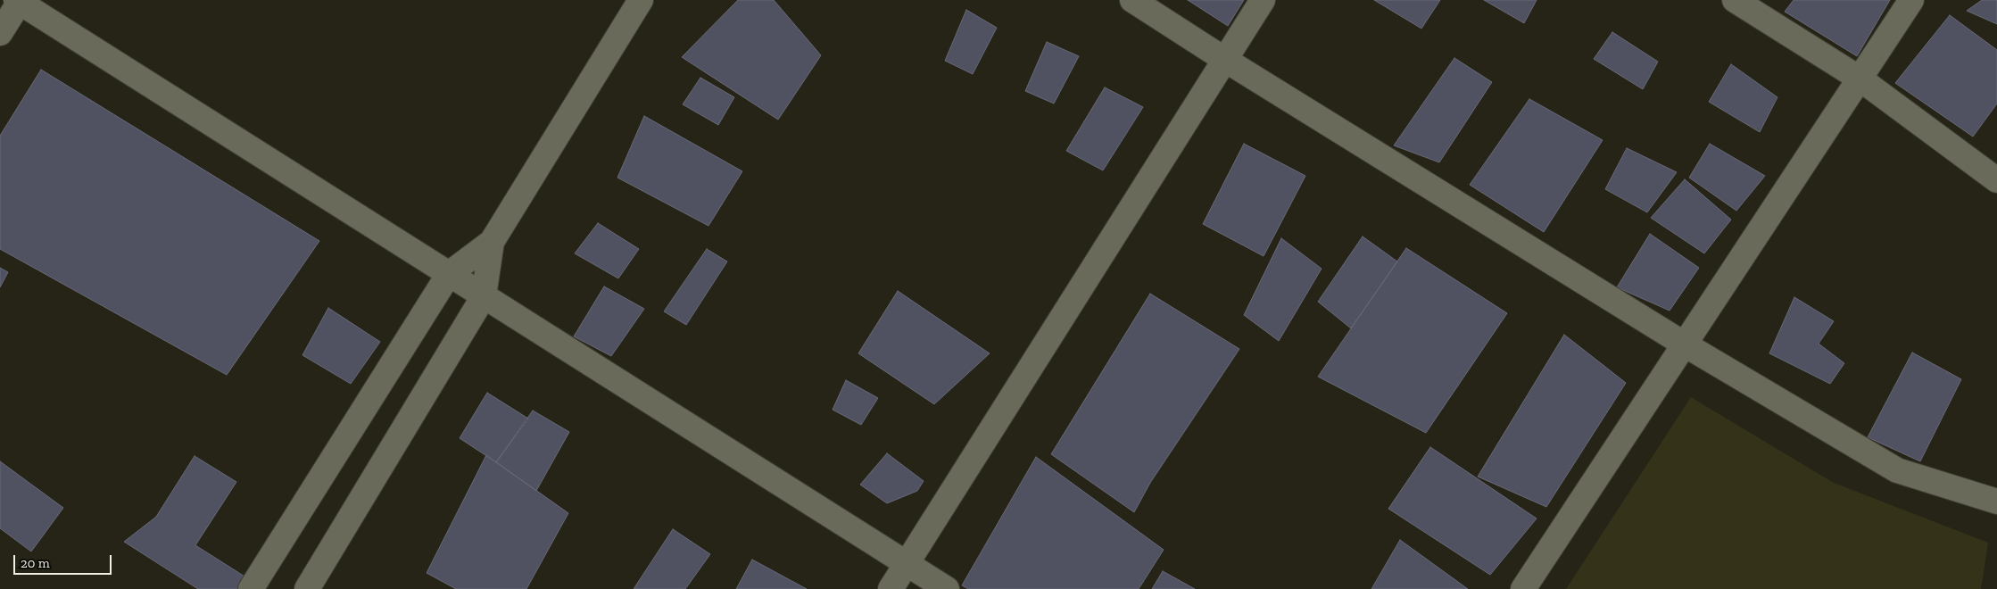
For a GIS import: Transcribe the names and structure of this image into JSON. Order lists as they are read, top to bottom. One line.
{"scale_bar":"20 m"}
